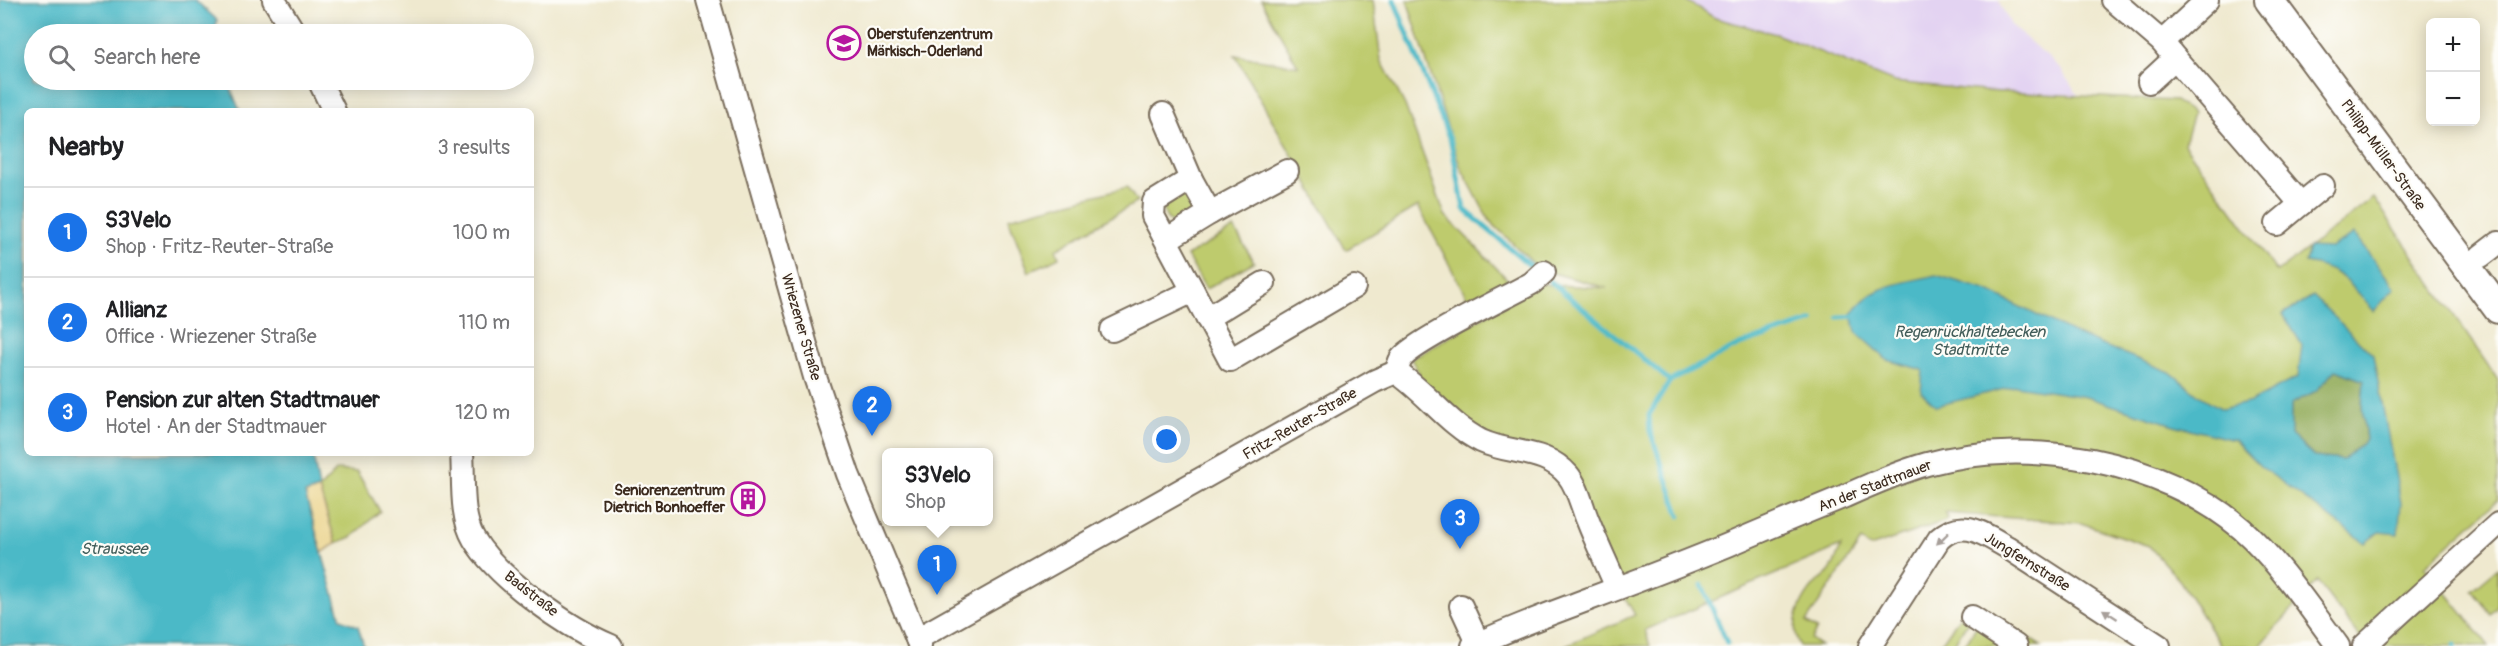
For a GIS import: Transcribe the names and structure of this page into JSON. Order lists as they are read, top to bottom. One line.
{"streets":{"main road":["Philipp-Müller-Straße"],"street":["Wriezener Straße","Fritz-Reuter-Straße","An der Stadtmauer","Jungfernstraße","Badstraße"]},"crossings":[["Wriezener Straße","Fritz-Reuter-Straße"]],"water":["Regenrückhaltebecken Stadtmitte","Straussee"],"places":{"school or university":["Oberstufenzentrum Märkisch-Oderland"],"building":["Seniorenzentrum Dietrich Bonhoeffer"]},"page":{"map_buttons":["+","−"],"search":"Search here","heading":["Nearby","3 results"],"list":[{"mark":"1","name":"S3Velo","note":"Shop · Fritz-Reuter-Straße","value":"100 m"},{"mark":"2","name":"Allianz","note":"Office · Wriezener Straße","value":"110 m"},{"mark":"3","name":"Pension zur alten Stadtmauer","note":"Hotel · An der Stadtmauer","value":"120 m"}],"pins":["2","3","1"],"popup":["S3Velo","Shop"]}}
